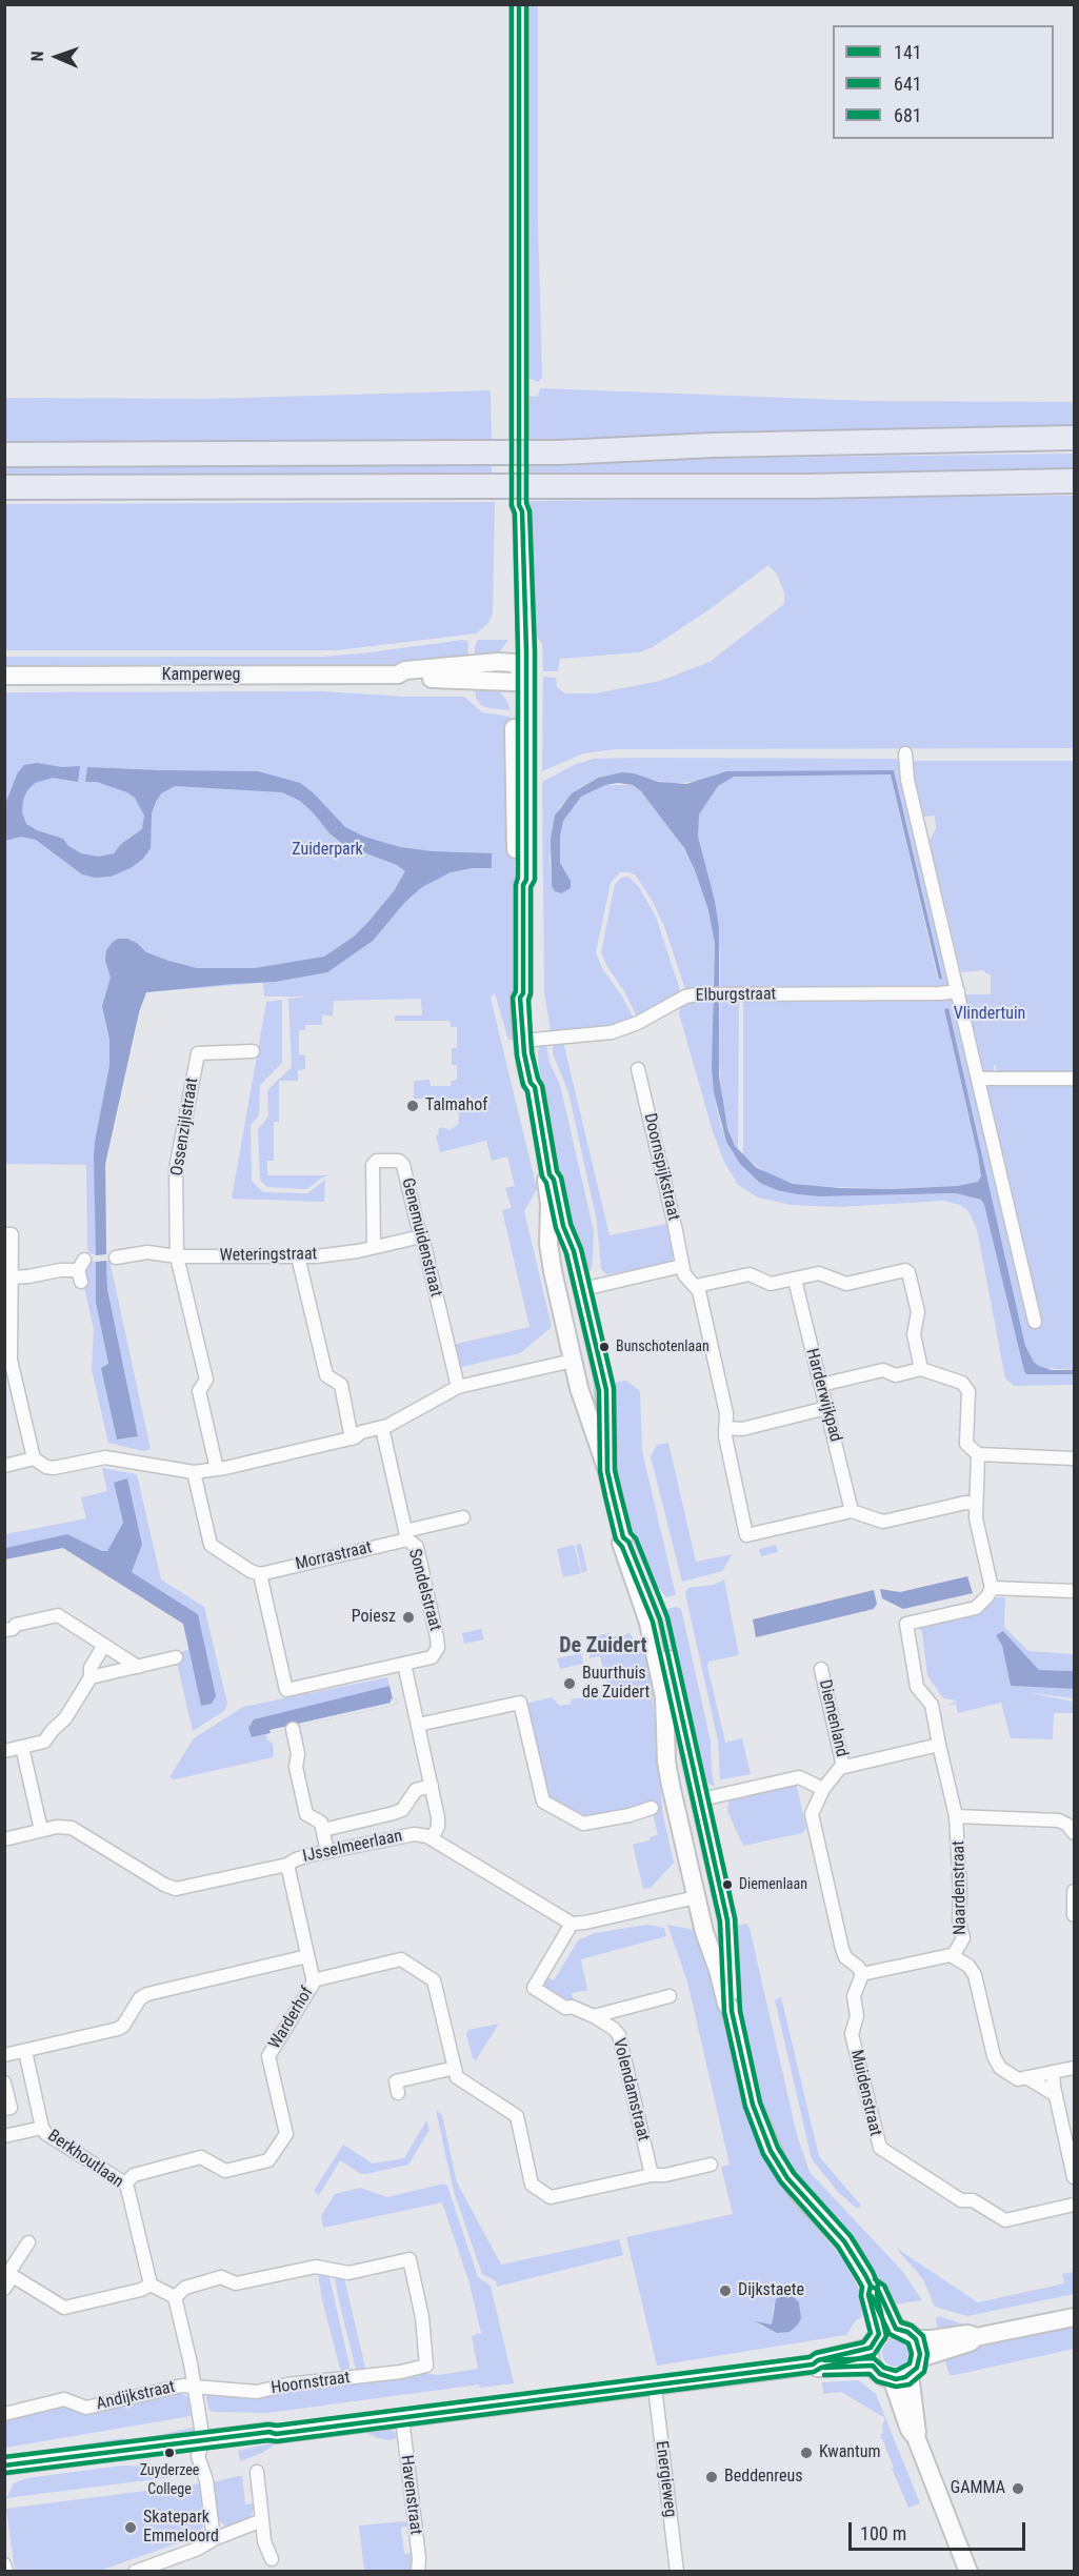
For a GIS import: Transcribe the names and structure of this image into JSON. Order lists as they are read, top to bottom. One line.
{"streets":{"main road":["Kamperweg"],"street":["Elburgstraat","Ossenzijlstraat","Doornspijkstraat","Genemuidenstraat","Weteringstraat","Harderwijkpad","Morrastraat","Sondelstraat","Diemenland","IJsselmeerlaan","Naardenstraat","Warderhof","Volendamstraat","Muidenstraat","Berkhoutlaan","Hoornstraat","Andijkstraat","Energieweg","Havenstraat"]},"crossings":[["Ossenzijlstraat","Weteringstraat"],["Genemuidenstraat","Weteringstraat"],["Morrastraat","Sondelstraat"],["IJsselmeerlaan","Volendamstraat"],["Warderhof","Berkhoutlaan"],["Hoornstraat","Andijkstraat"]],"districts":["De Zuidert"],"parks":["Zuiderpark","Vlindertuin"],"places":["Talmahof","Bunschotenlaan","Poiesz","Buurthuis de Zuidert","Diemenlaan","Dijkstaete","Zuyderzee College","Kwantum","Beddenreus","GAMMA","Skatepark Emmeloord"],"lines":["transit line 141","transit line 641","transit line 681"],"legend":["141","641","681"],"scale_bar":"100 m","north":"left"}
